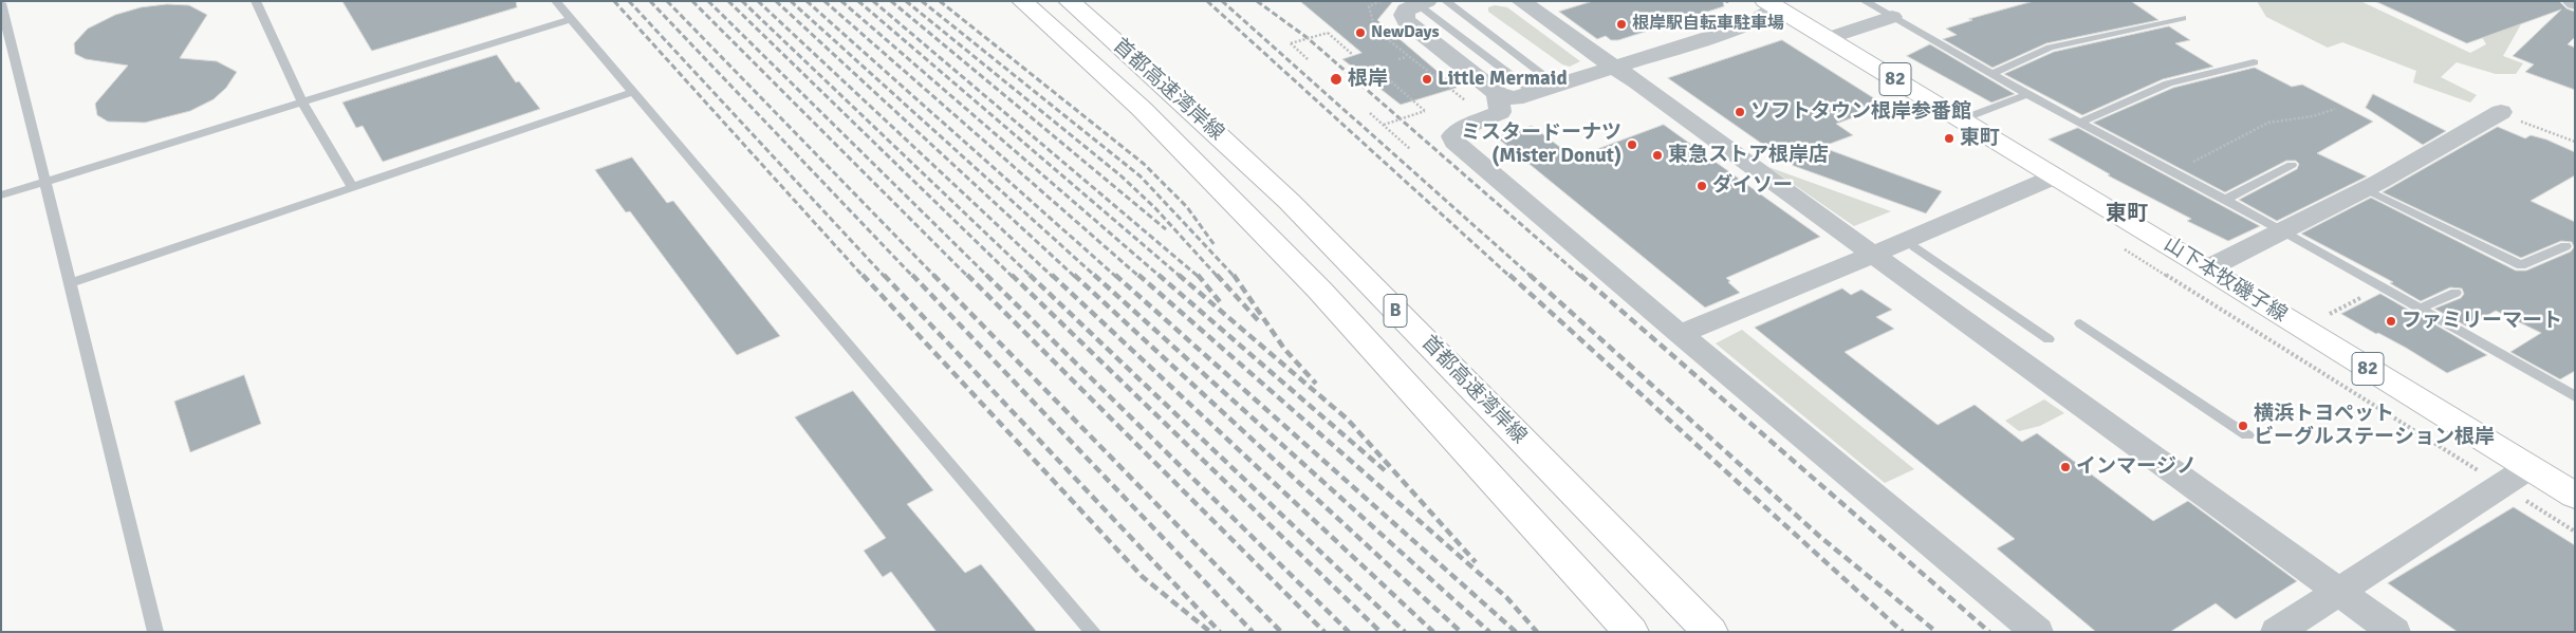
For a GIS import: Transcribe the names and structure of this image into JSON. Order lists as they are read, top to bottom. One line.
{"streets":{"main road":["82","首都高速湾岸線","山下本牧磯子線","B"]},"districts":["東町"],"places":["根岸駅自転車駐車場","NewDays","根岸","Little Mermaid","ソフトタウン根岸参番館","東町","ミスタードーナツ (Mister Donut)","東急ストア根岸店","ダイソー","ファミリーマート","横浜トヨペット ビーグルステーション根岸","インマージノ"]}
